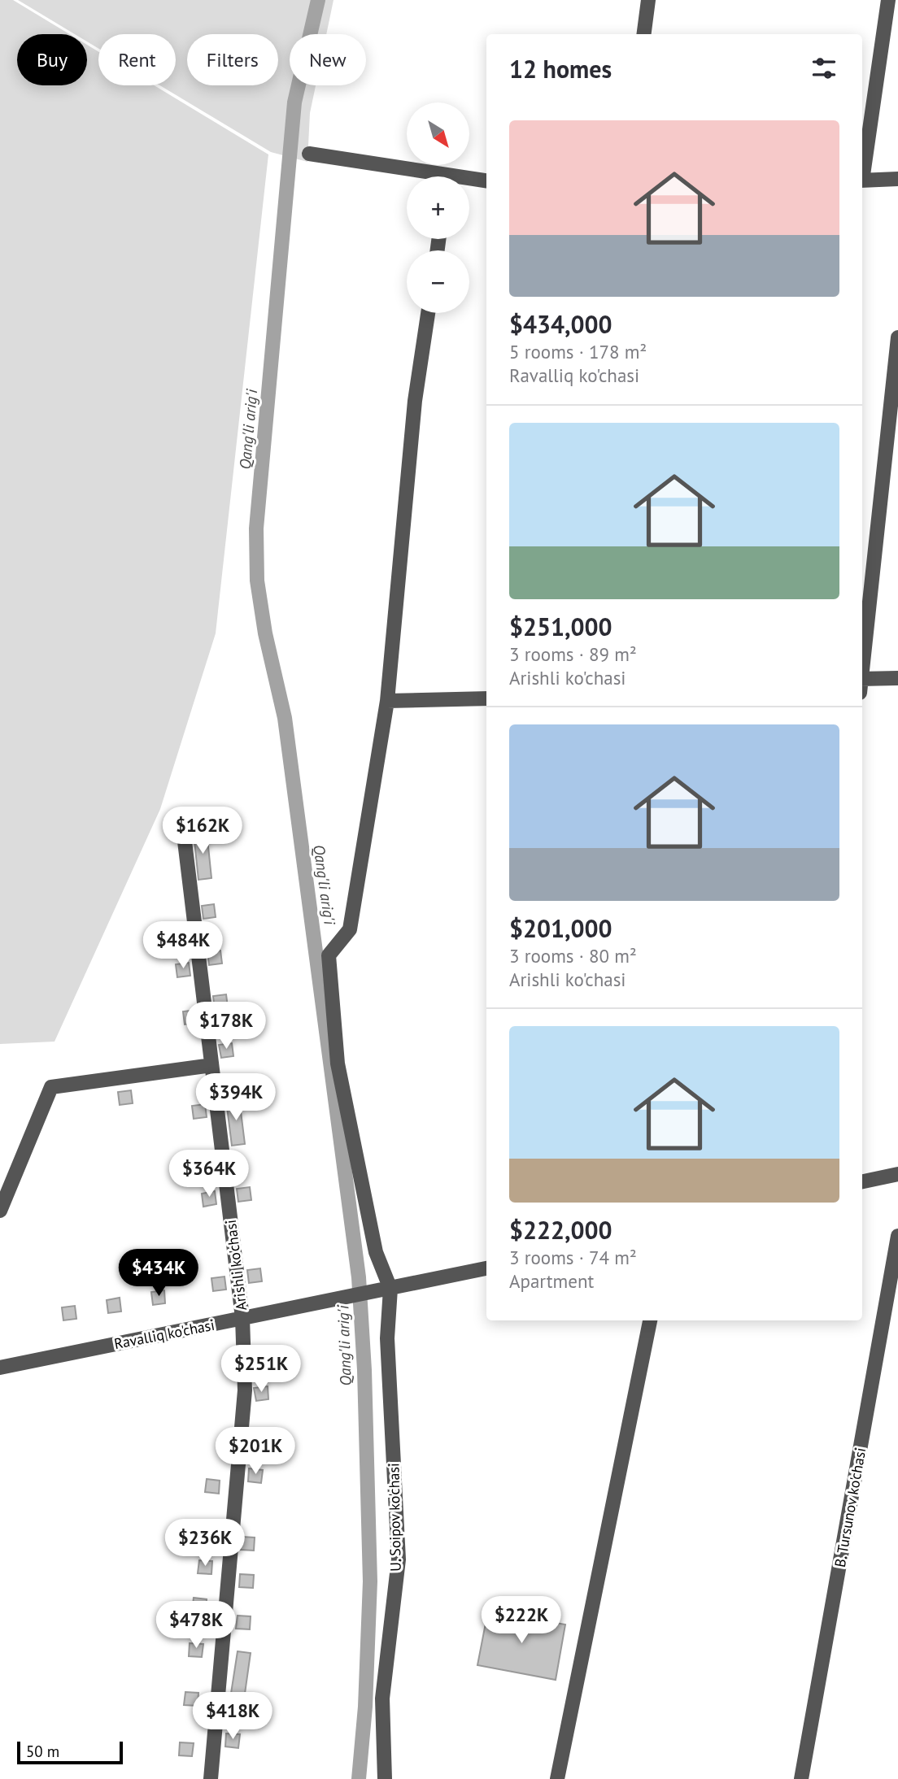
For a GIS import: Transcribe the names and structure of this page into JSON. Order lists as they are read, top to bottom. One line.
{"streets":{"street":["Arishli ko'chasi","Ravalliq ko'chasi","B. Tursunov ko'chasi","U. Soipov ko'chasi"]},"crossings":[["Arishli ko'chasi","Ravalliq ko'chasi"],["Ravalliq ko'chasi","U. Soipov ko'chasi"]],"water":["Qang'li arig'i"],"scale_bar":"50 m","north":"bottom right","page":{"chip":["Buy","Rent","Filters","New"],"heading":"12 homes","map_buttons":["+","−"],"list":[{"name":"$434,000","note":"5 rooms · 178 m² · Ravalliq ko'chasi"},{"name":"$251,000","note":"3 rooms · 89 m² · Arishli ko'chasi"},{"name":"$201,000","note":"3 rooms · 80 m² · Arishli ko'chasi"},{"name":"$222,000","note":"3 rooms · 74 m² · Apartment"}],"price":["$162K","$484K","$178K","$394K","$364K","$434K","$251K","$201K","$236K","$222K","$478K","$418K"],"scale":"50 m"}}
